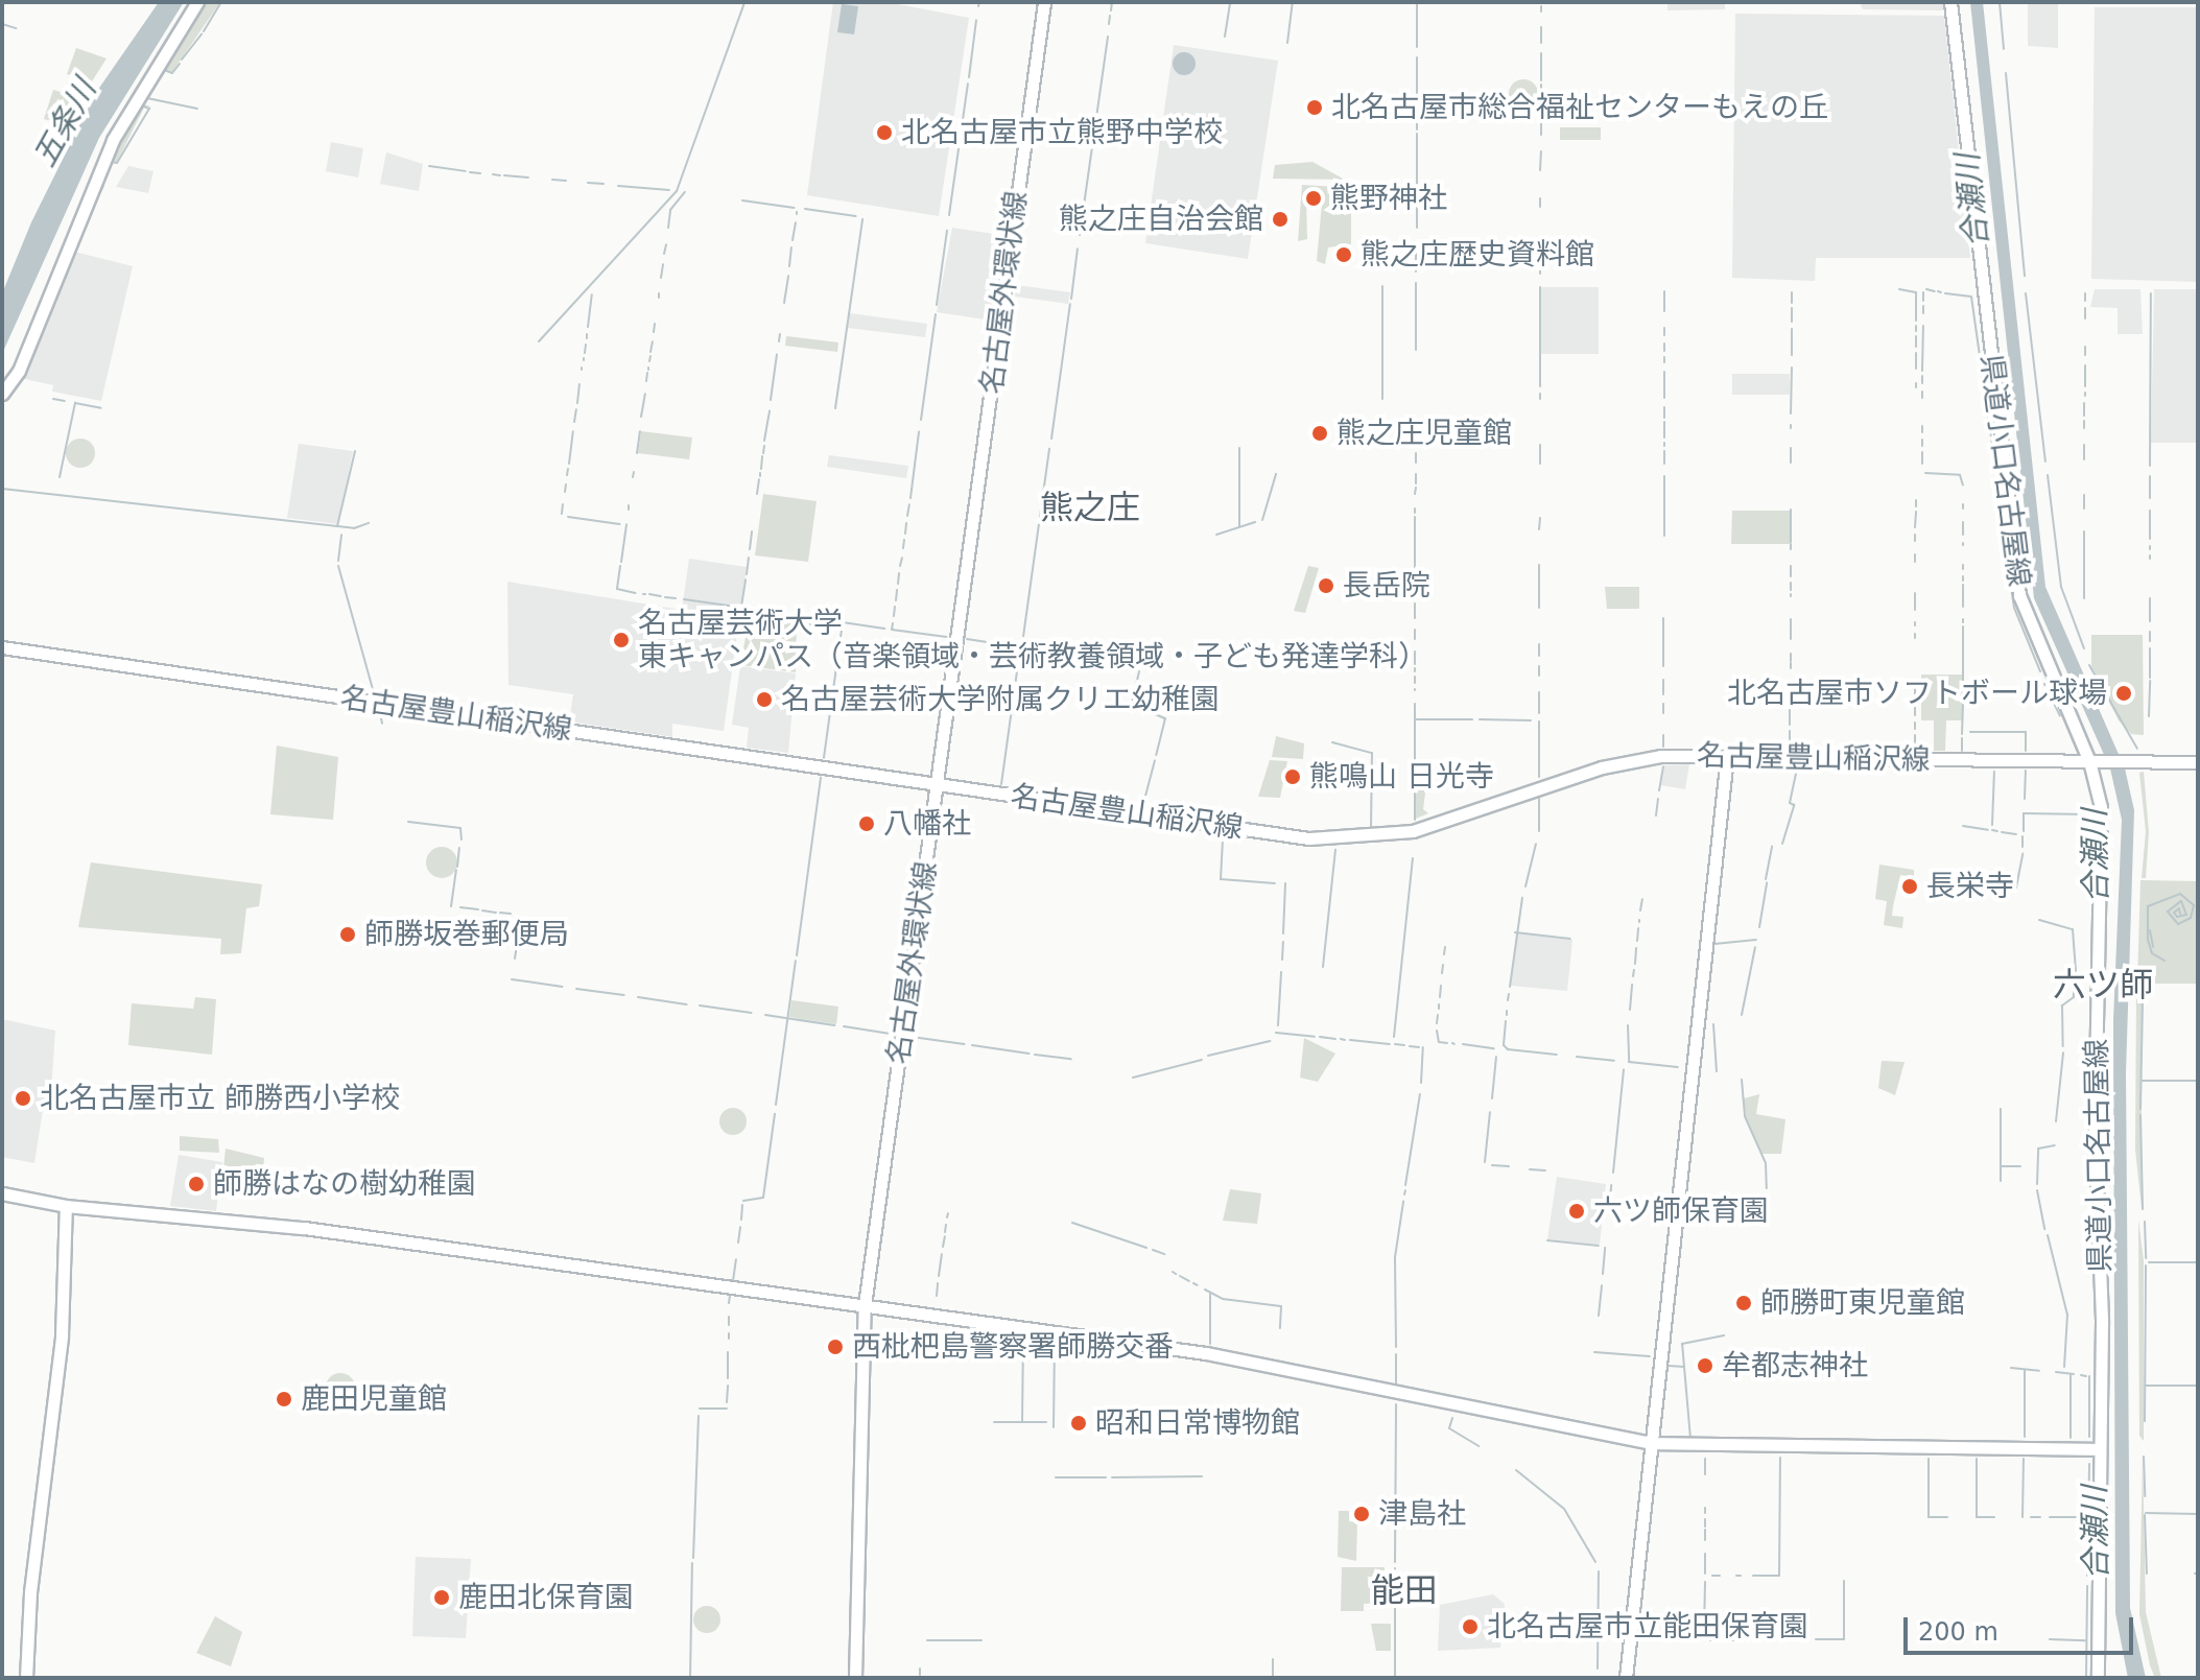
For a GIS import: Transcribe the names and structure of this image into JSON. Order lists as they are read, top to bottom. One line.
{"streets":{"main road":["名古屋外環状線","県道小口名古屋線","名古屋豊山稲沢線"]},"crossings":[["名古屋外環状線","名古屋豊山稲沢線"],["県道小口名古屋線","名古屋豊山稲沢線"]],"districts":["熊之庄","六ツ師","能田"],"water":["五条川","合瀬川"],"places":["北名古屋市総合福祉センターもえの丘","北名古屋市立熊野中学校","熊野神社","熊之庄自治会館","熊之庄歴史資料館","熊之庄児童館","長岳院","名古屋芸術大学 東キャンパス（音楽領域・芸術教養領域・子ども発達学科）","北名古屋市ソフトボール球場","名古屋芸術大学附属クリエ幼稚園","熊鳴山 日光寺","八幡社","長栄寺","師勝坂巻郵便局","北名古屋市立 師勝西小学校","師勝はなの樹幼稚園","六ツ師保育園","師勝町東児童館","西枇杷島警察署師勝交番","牟都志神社","鹿田児童館","昭和日常博物館","津島社","鹿田北保育園","北名古屋市立能田保育園"],"scale_bar":"200 m"}
